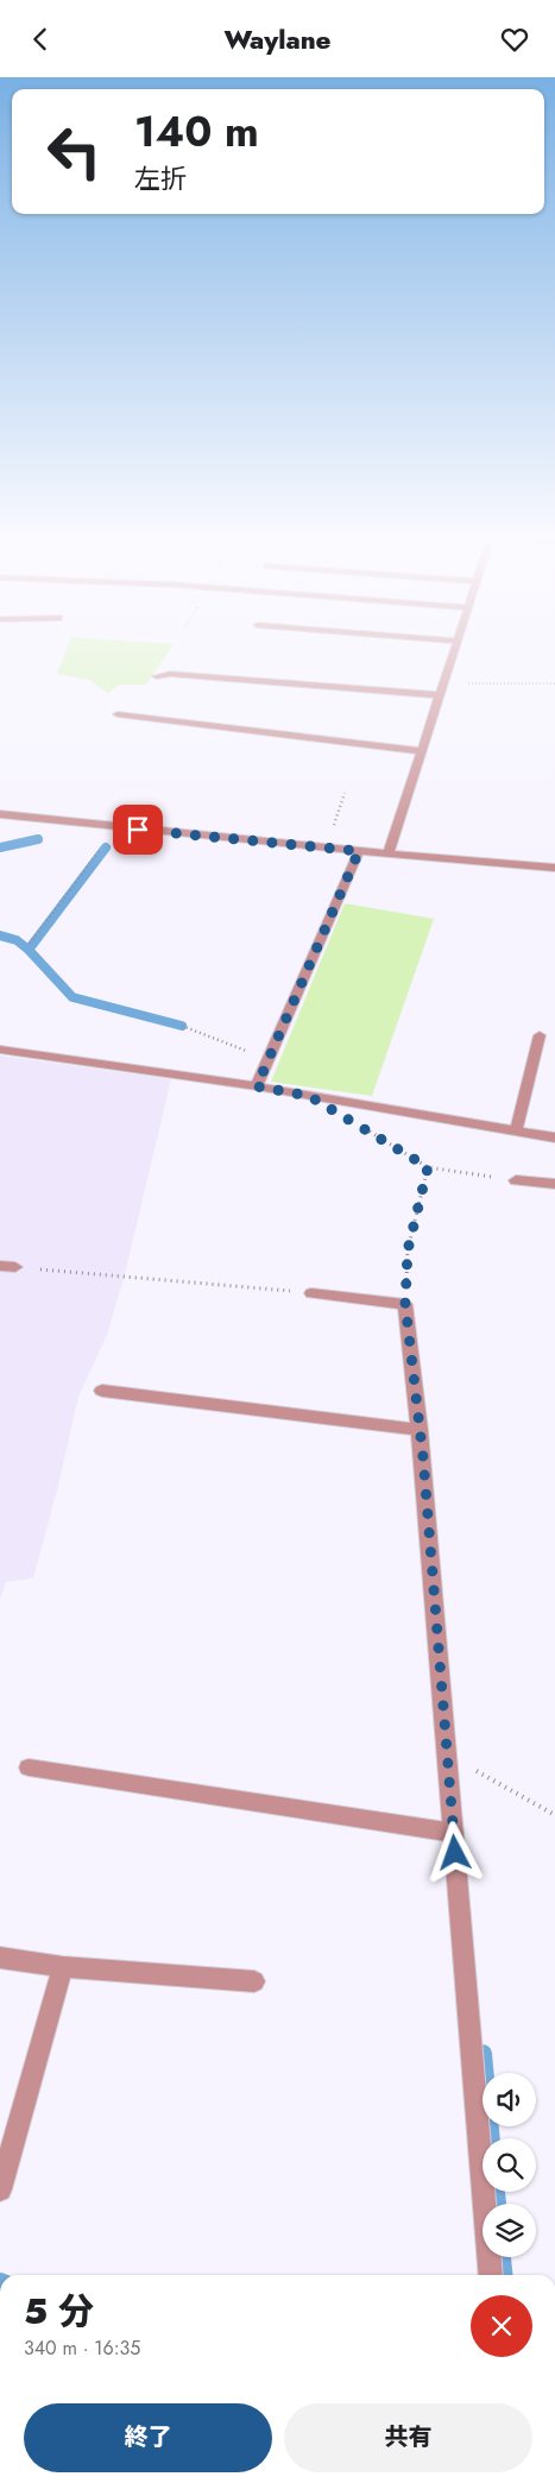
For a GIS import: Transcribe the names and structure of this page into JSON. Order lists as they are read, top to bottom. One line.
{"page":{"header":"Waylane","turn":["140 m","左折"],"heading":["5 分","340 m · 16:35"],"buttons":["終了","共有"]}}
